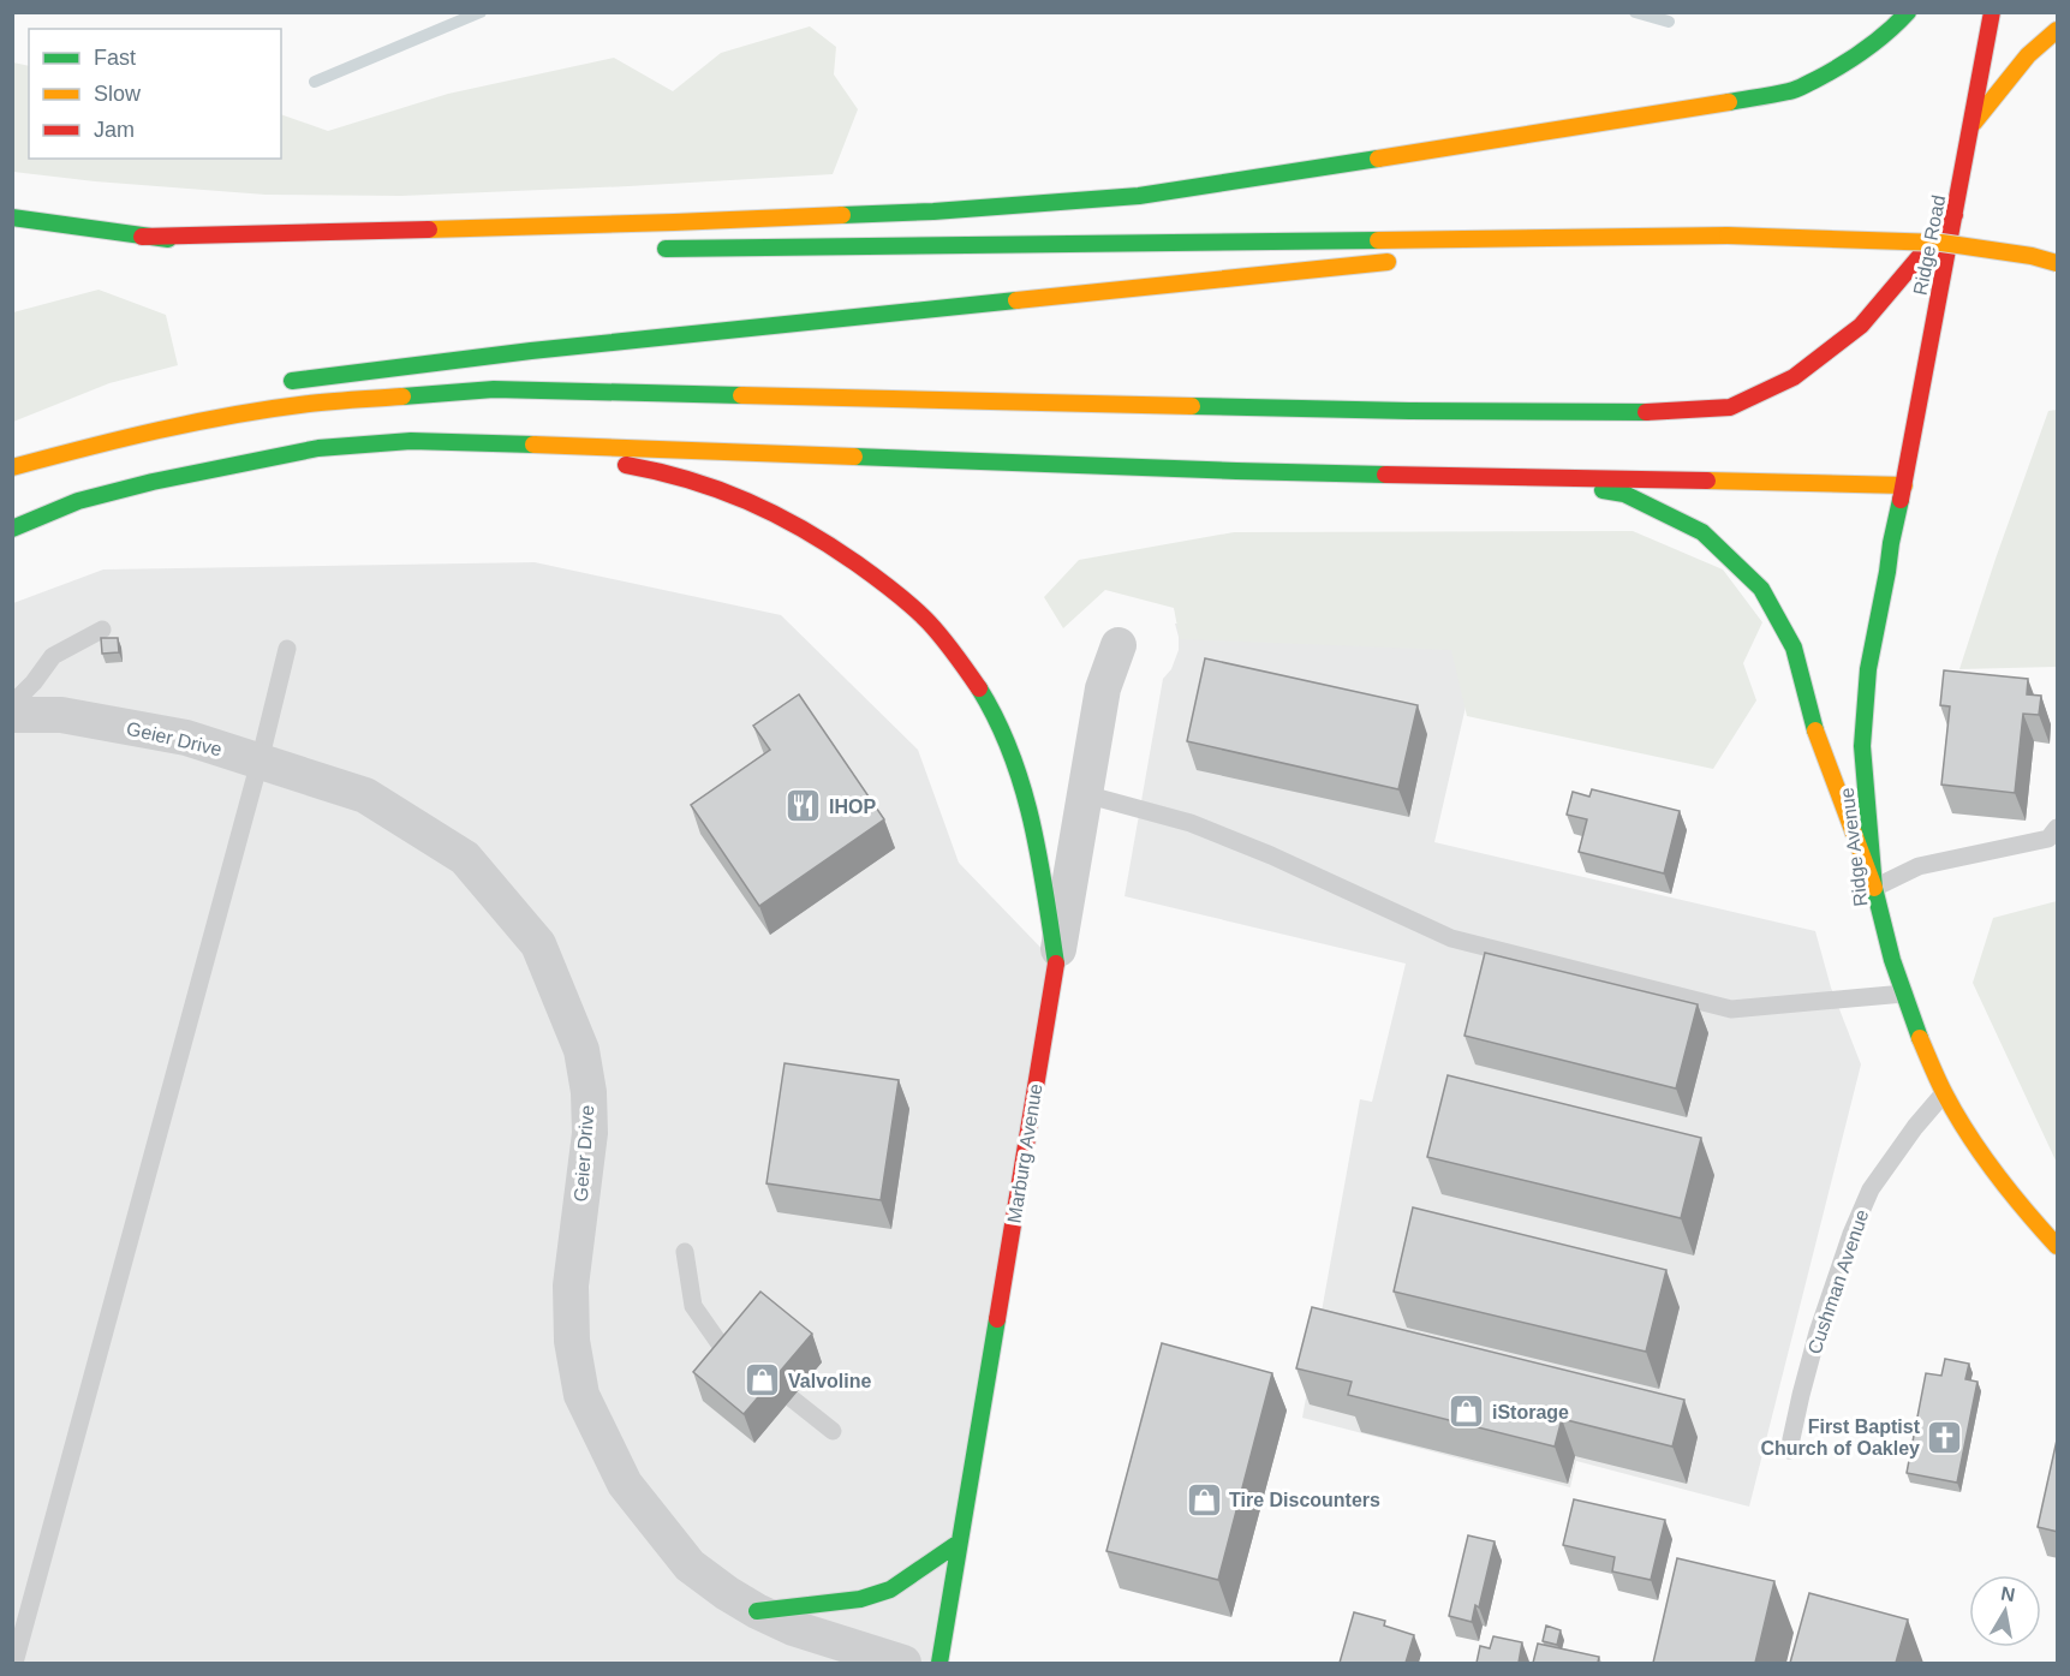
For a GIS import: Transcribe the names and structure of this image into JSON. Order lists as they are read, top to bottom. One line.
{"streets":{"main road":["Ridge Road","Ridge Avenue","Marburg Avenue"],"street":["Geier Drive"],"lane":["Cushman Avenue"]},"crossings":[["Ridge Road","Ridge Avenue"],["Ridge Avenue","Cushman Avenue"]],"places":{"restaurant":["IHOP"],"shop":["Valvoline","iStorage","Tire Discounters"],"church":["First Baptist Church of Oakley"]},"legend":["Fast","Slow","Jam"],"north":"top"}
